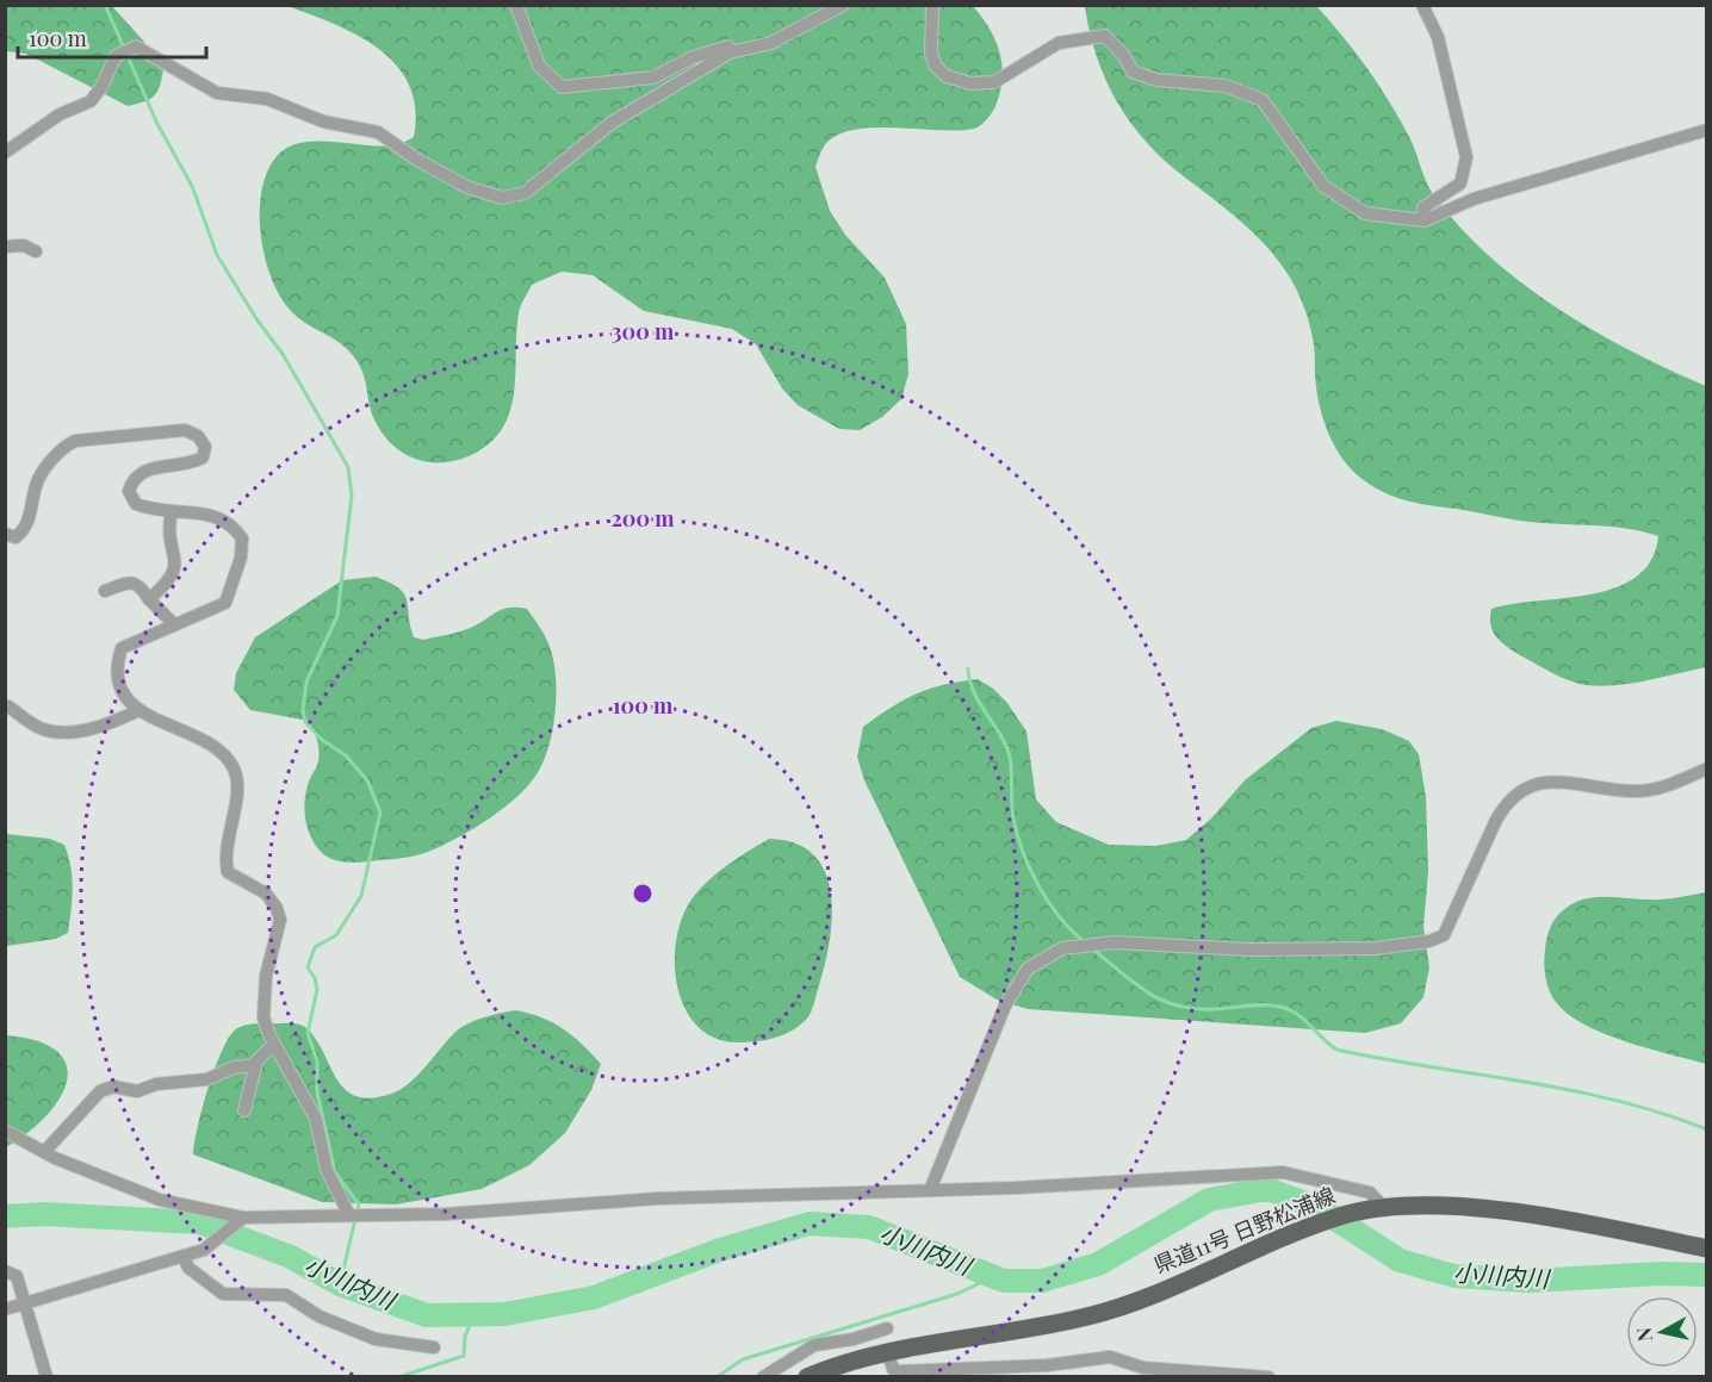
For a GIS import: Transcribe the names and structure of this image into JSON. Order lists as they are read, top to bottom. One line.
{"streets":{"main road":["県道11号 日野松浦線"]},"water":["小川内川"],"scale_bar":"100 m","north":"left","rings":["300 m","200 m","100 m"]}
